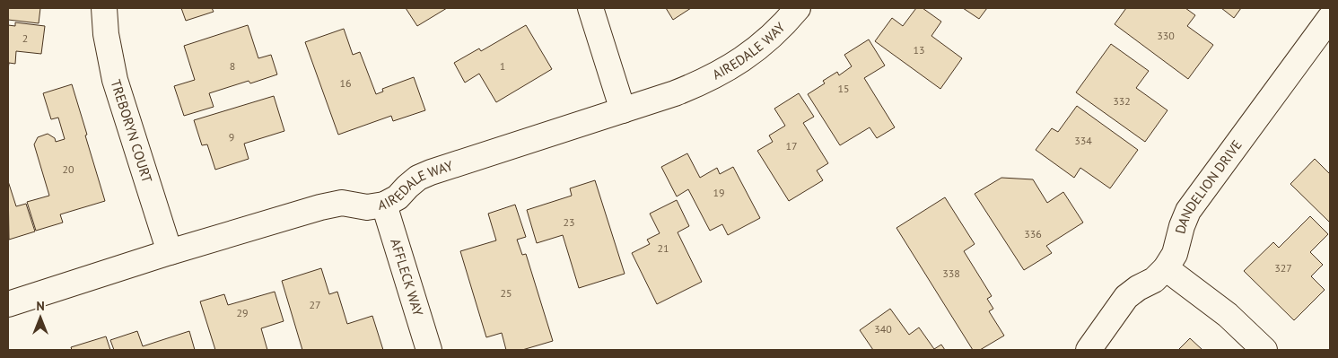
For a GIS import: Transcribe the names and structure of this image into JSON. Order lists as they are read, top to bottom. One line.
{"streets":{"street":["AIREDALE WAY","TREBORYN COURT","DANDELION DRIVE","AFFLECK WAY"]},"crossings":[["AIREDALE WAY","TREBORYN COURT"],["AIREDALE WAY","AFFLECK WAY"]],"house_numbers":["330","2","13","8","1","16","15","332","9","334","17","20","19","23","336","21","327","338","25","27","29","340"],"north":"top"}
